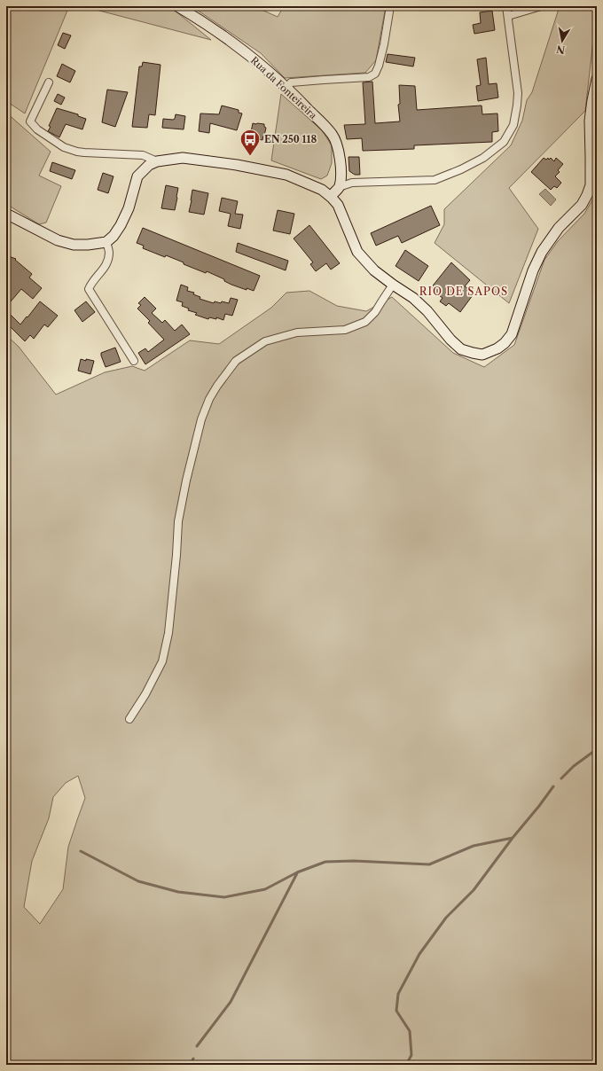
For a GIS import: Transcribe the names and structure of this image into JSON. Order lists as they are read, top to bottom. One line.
{"streets":{"main road":["Rua da Fonteireira"]},"districts":["RIO DE SAPOS"],"places":{"bus stop":["EN 250 118"]},"north":"bottom"}
